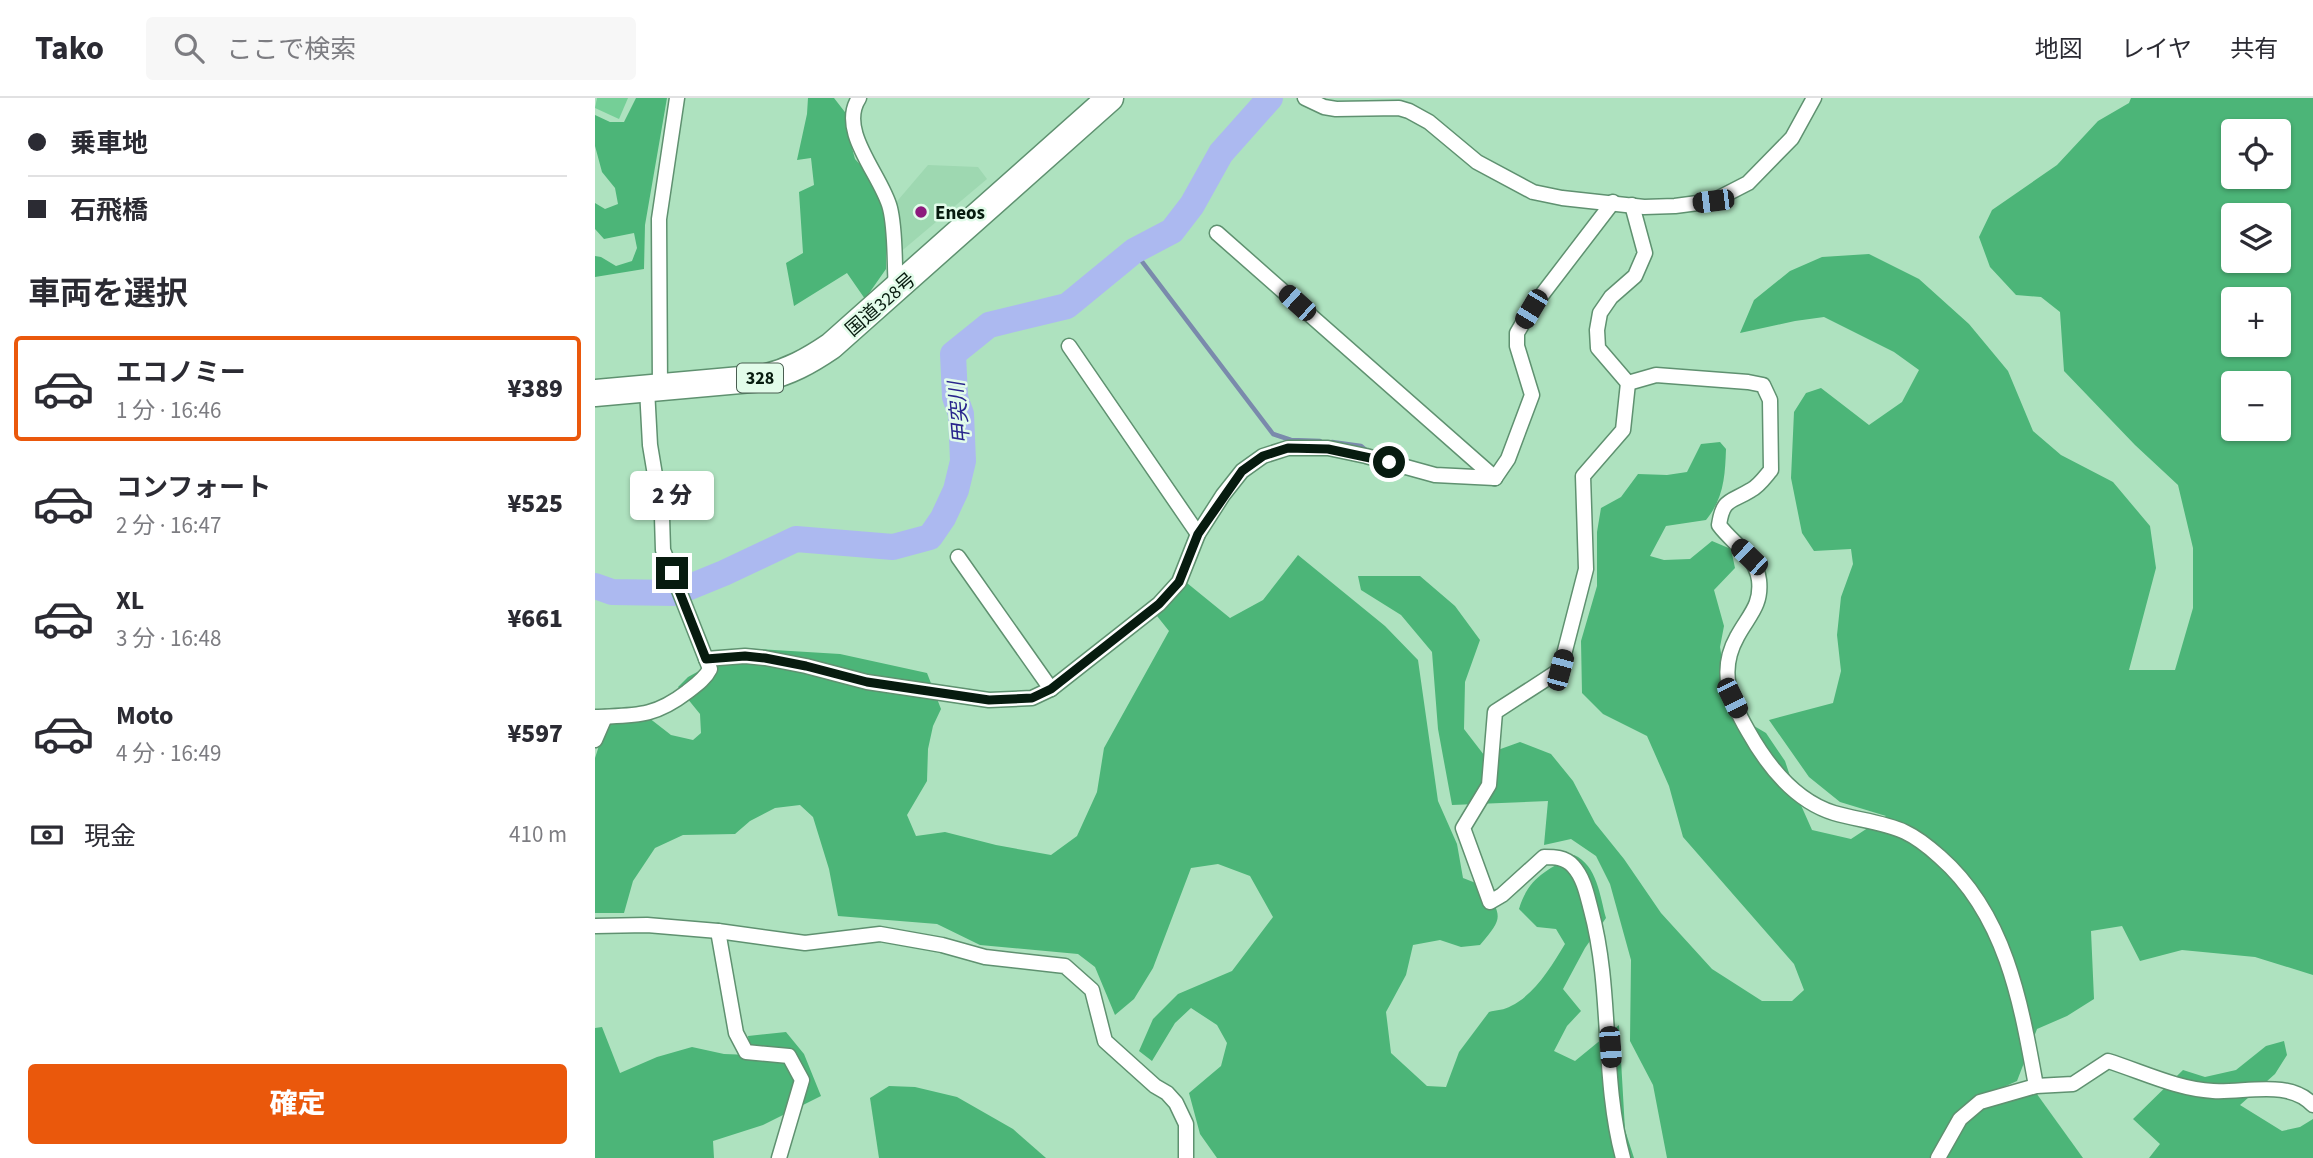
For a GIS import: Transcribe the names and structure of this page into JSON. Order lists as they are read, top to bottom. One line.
{"streets":{"highway":["国道328号","328"]},"water":["甲突川"],"places":["Eneos"],"page":{"header":"Tako","search":"ここで検索","nav":["地図","レイヤ","共有"],"banner":["乗車地","石飛橋"],"map_buttons":["+","−"],"heading":"車両を選択","list":[{"name":"エコノミー","note":"1 分 · 16:46","value":"¥389"},{"name":"コンフォート","note":"2 分 · 16:47","value":"¥525"},{"name":"XL","note":"3 分 · 16:48","value":"¥661"},{"name":"Moto","note":"4 分 · 16:49","value":"¥597"}],"bubble":"2 分","pay":["現金","410 m"],"buttons":"確定"}}
